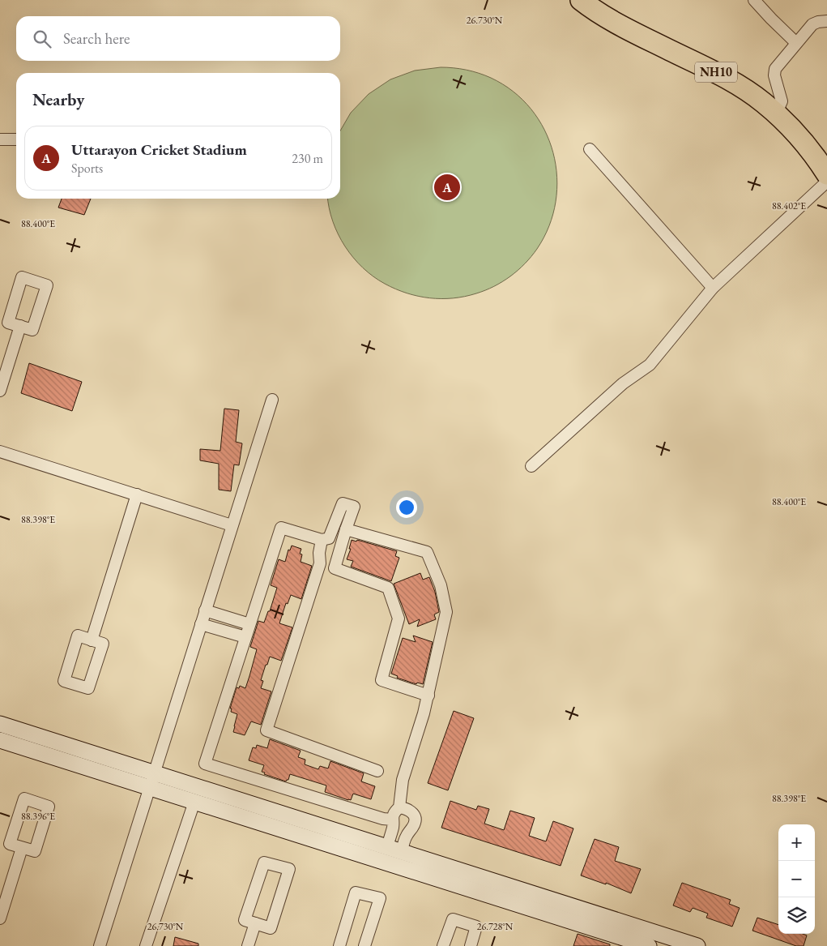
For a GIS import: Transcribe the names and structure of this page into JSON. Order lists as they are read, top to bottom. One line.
{"streets":{"highway":["NH10"]},"page":{"search":"Search here","heading":"Nearby","list":[{"mark":"A","name":"Uttarayon Cricket Stadium","note":"Sports","value":"230 m"}],"pins":"A","map_buttons":["+","−"]},"coordinates":["26.730°N","88.402°E","88.400°E","88.398°E","88.396°E","26.728°N"]}
